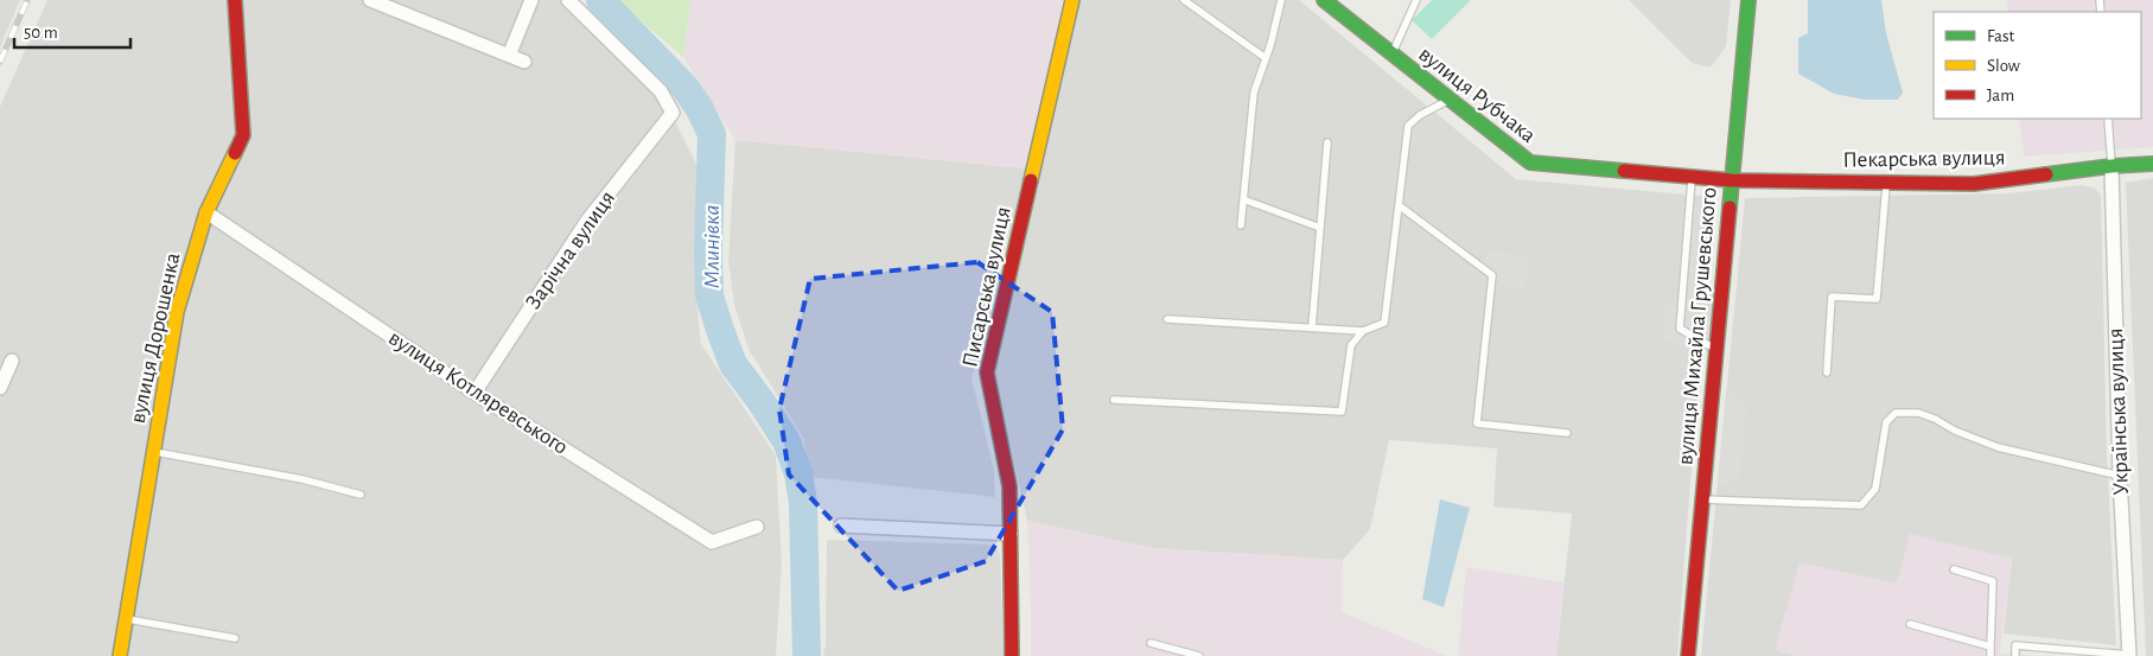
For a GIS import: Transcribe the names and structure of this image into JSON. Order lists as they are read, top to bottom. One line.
{"streets":{"street":["вулиця Рубчака","Пекарська вулиця","Зарічна вулиця","Писарська вулиця","вулиця Михайла Грушевського","вулиця Дорошенка","вулиця Котляревського","Українська вулиця"]},"crossings":[["вулиця Рубчака","Пекарська вулиця"],["вулиця Рубчака","вулиця Михайла Грушевського"],["Пекарська вулиця","вулиця Михайла Грушевського"],["Пекарська вулиця","Українська вулиця"],["Зарічна вулиця","вулиця Котляревського"],["вулиця Дорошенка","вулиця Котляревського"]],"water":["Млинівка"],"legend":["Fast","Slow","Jam"],"scale_bar":"50 m"}
